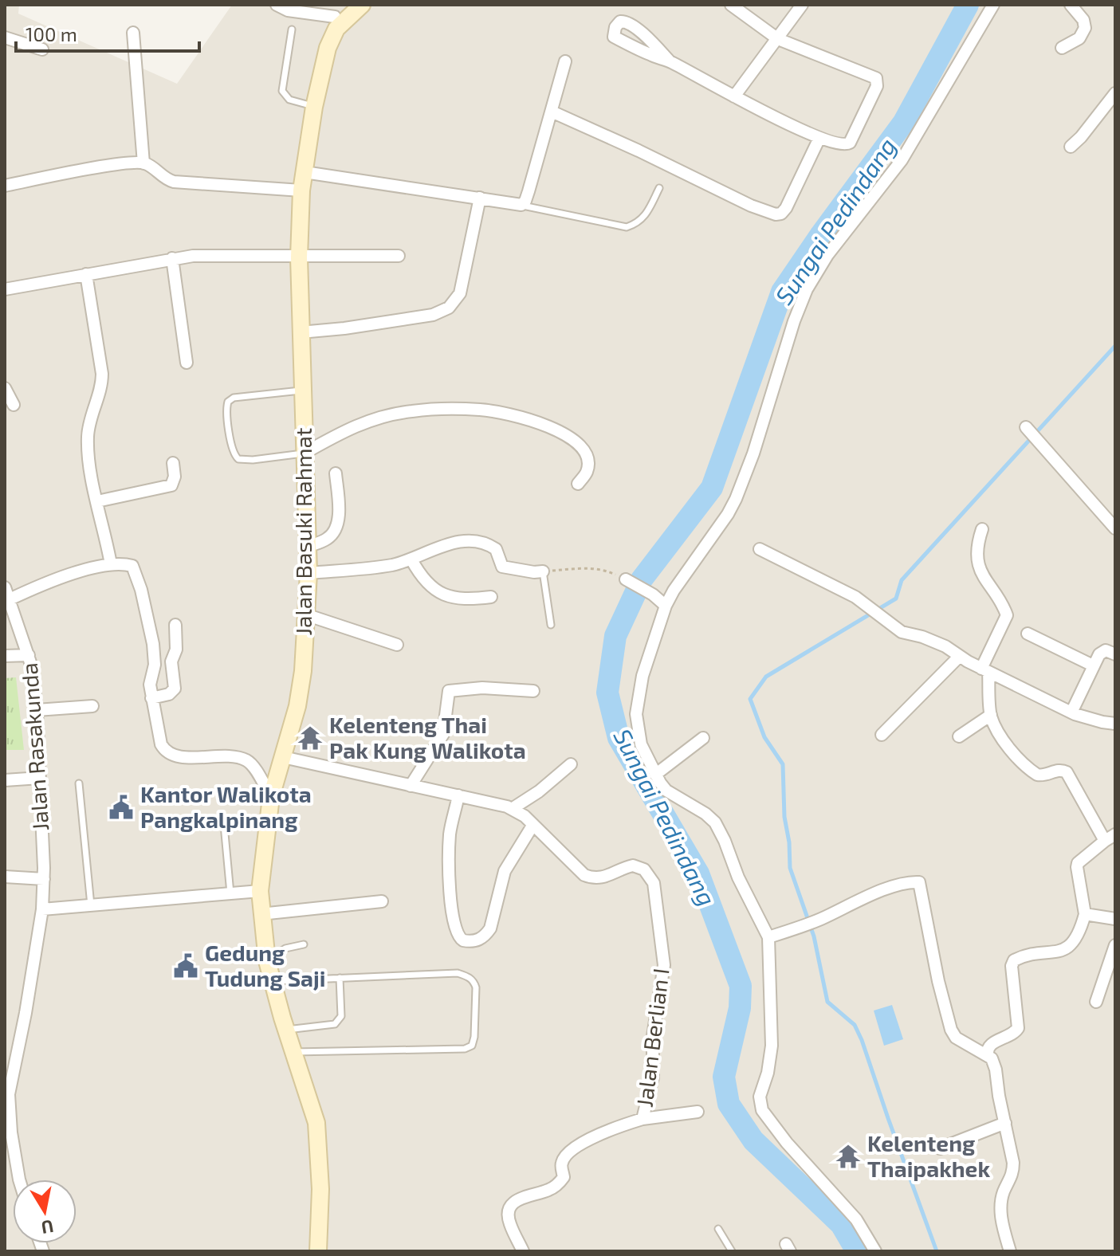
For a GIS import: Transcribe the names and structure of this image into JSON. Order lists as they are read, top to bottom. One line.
{"streets":{"street":["Jalan Basuki Rahmat","Jalan Rasakunda","Jalan Berlian I"]},"crossings":[["Jalan Basuki Rahmat","Jalan Berlian I"]],"water":["Sungai Pedindang"],"places":{"temple":["Kelenteng Thai Pak Kung Walikota","Kelenteng Thaipakhek"],"public building":["Kantor Walikota Pangkalpinang","Gedung Tudung Saji"]},"scale_bar":"100 m","north":"bottom"}
